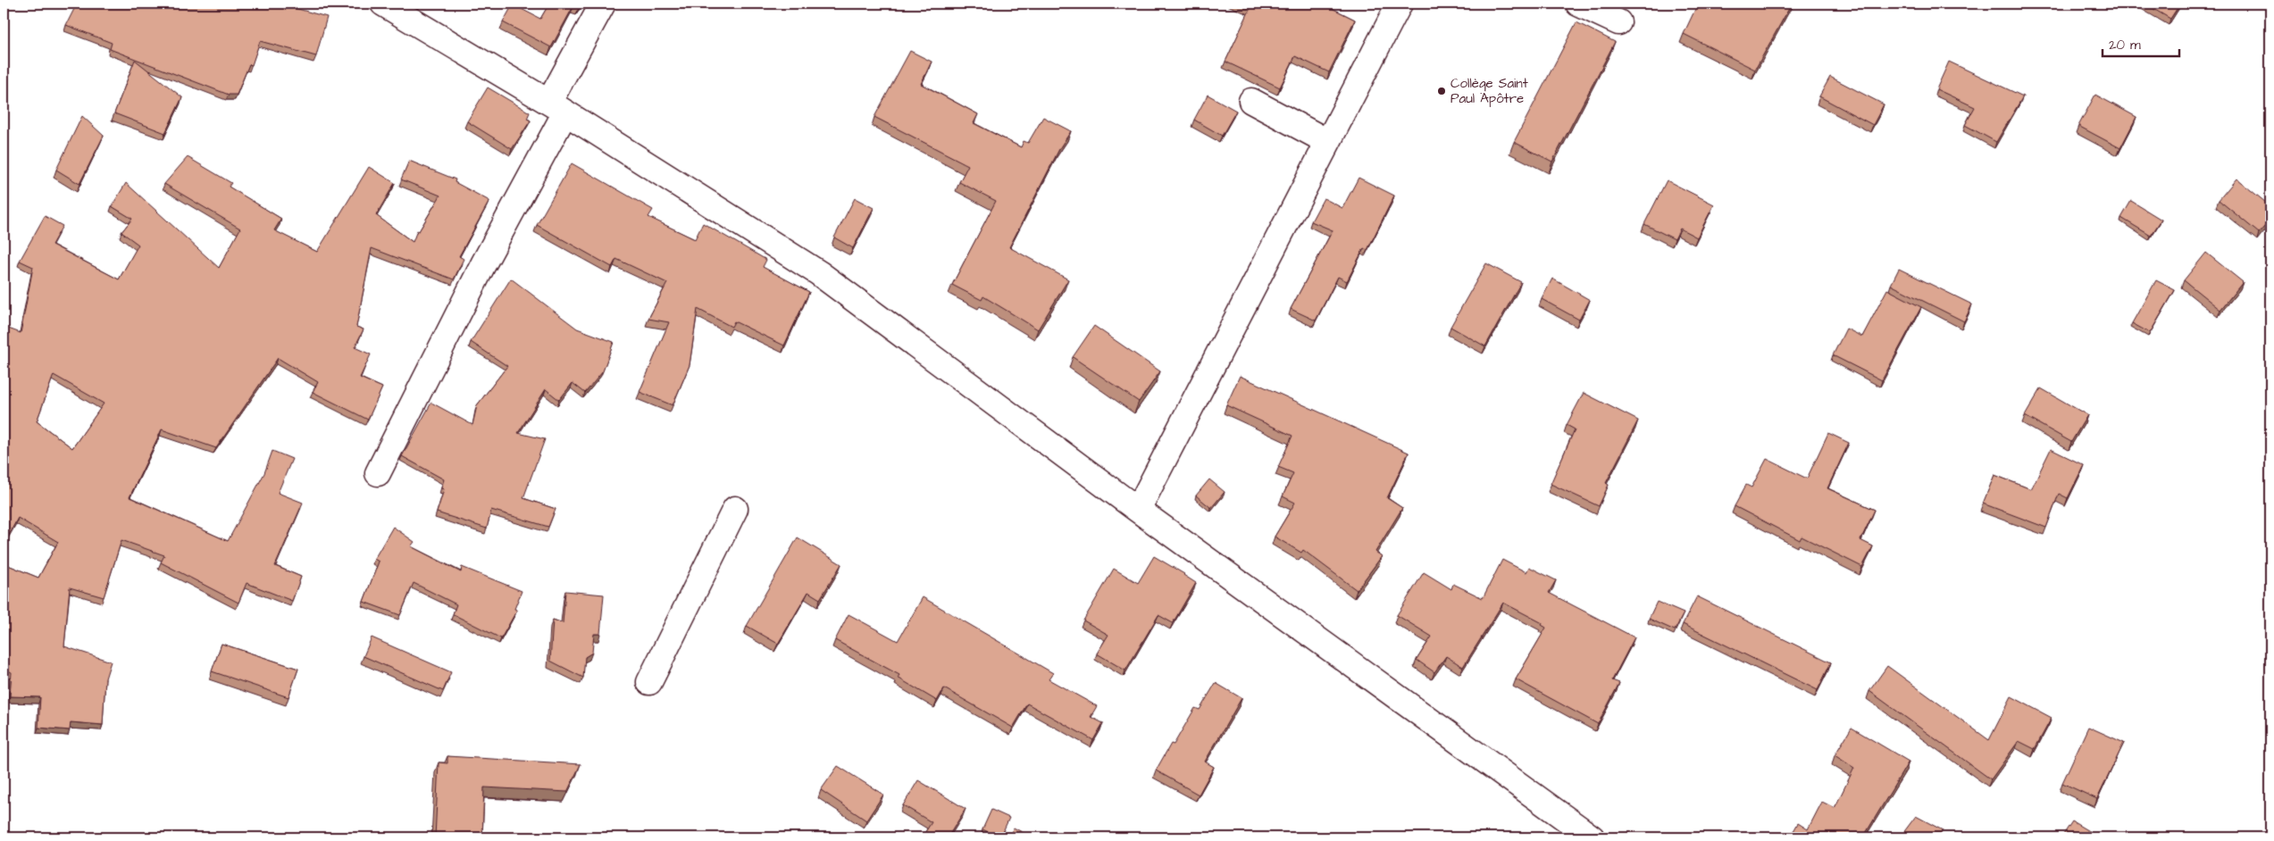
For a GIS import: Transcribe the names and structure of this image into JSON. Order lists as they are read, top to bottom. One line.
{"places":["Collège Saint Paul Apôtre"],"scale_bar":"20 m"}
